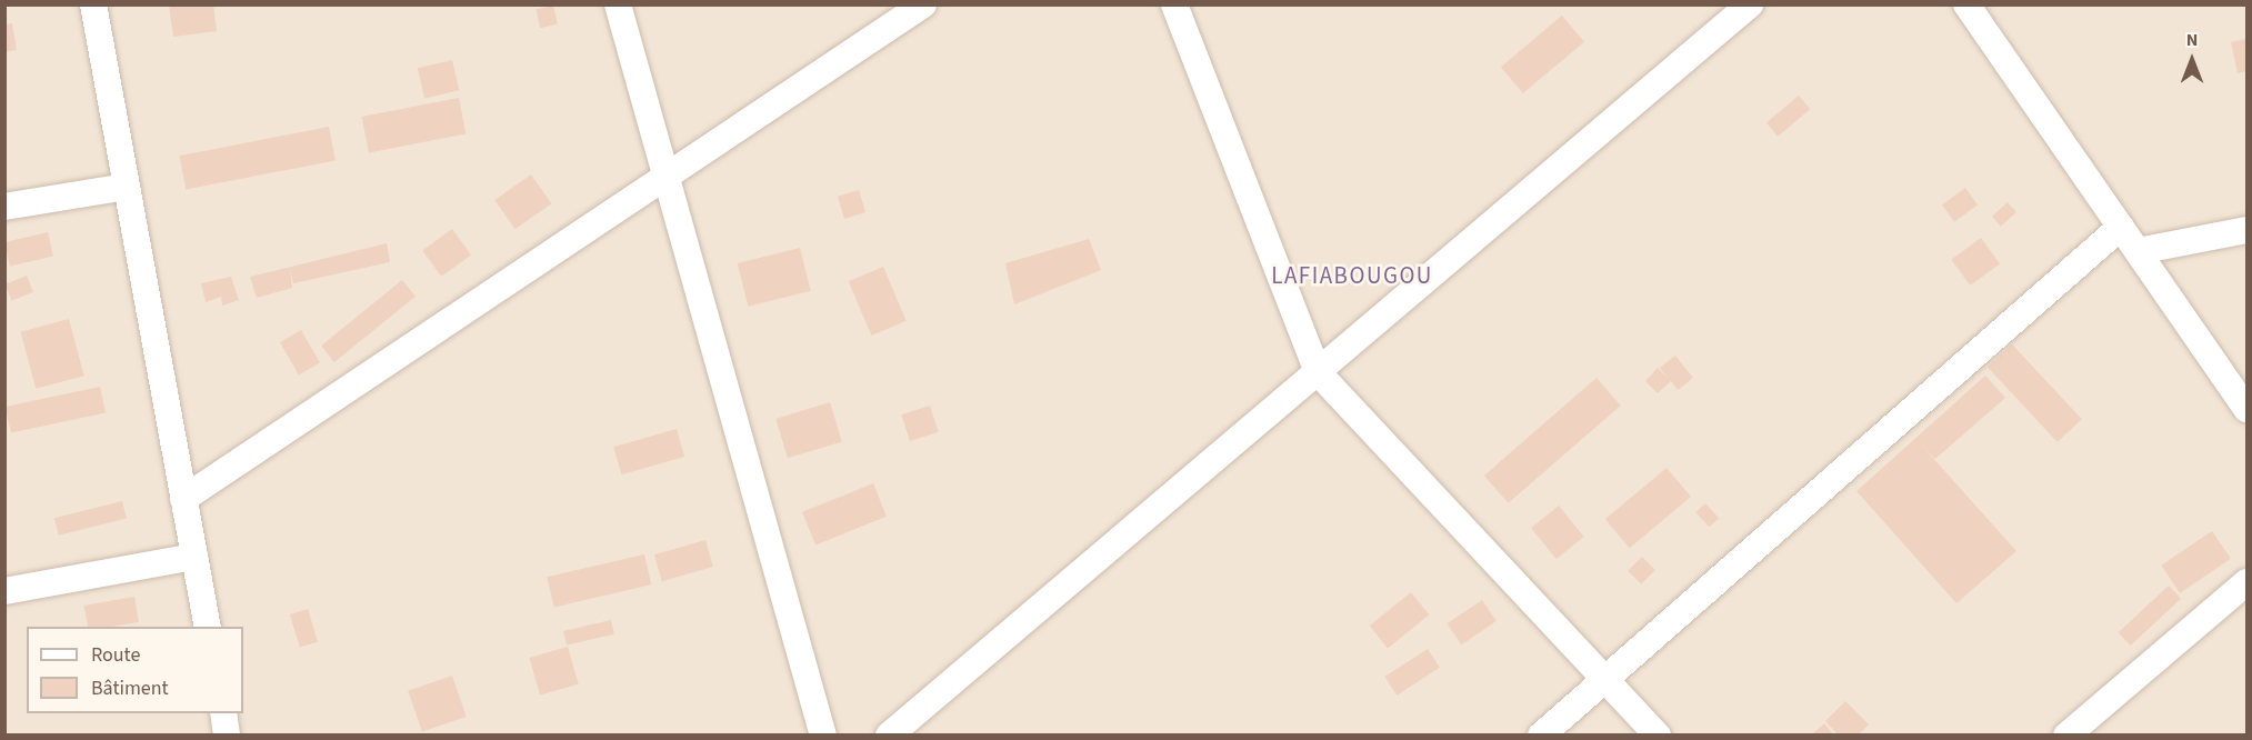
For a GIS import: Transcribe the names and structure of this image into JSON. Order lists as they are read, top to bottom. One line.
{"districts":["LAFIABOUGOU"],"legend":["Route","Bâtiment"],"north":"top"}
